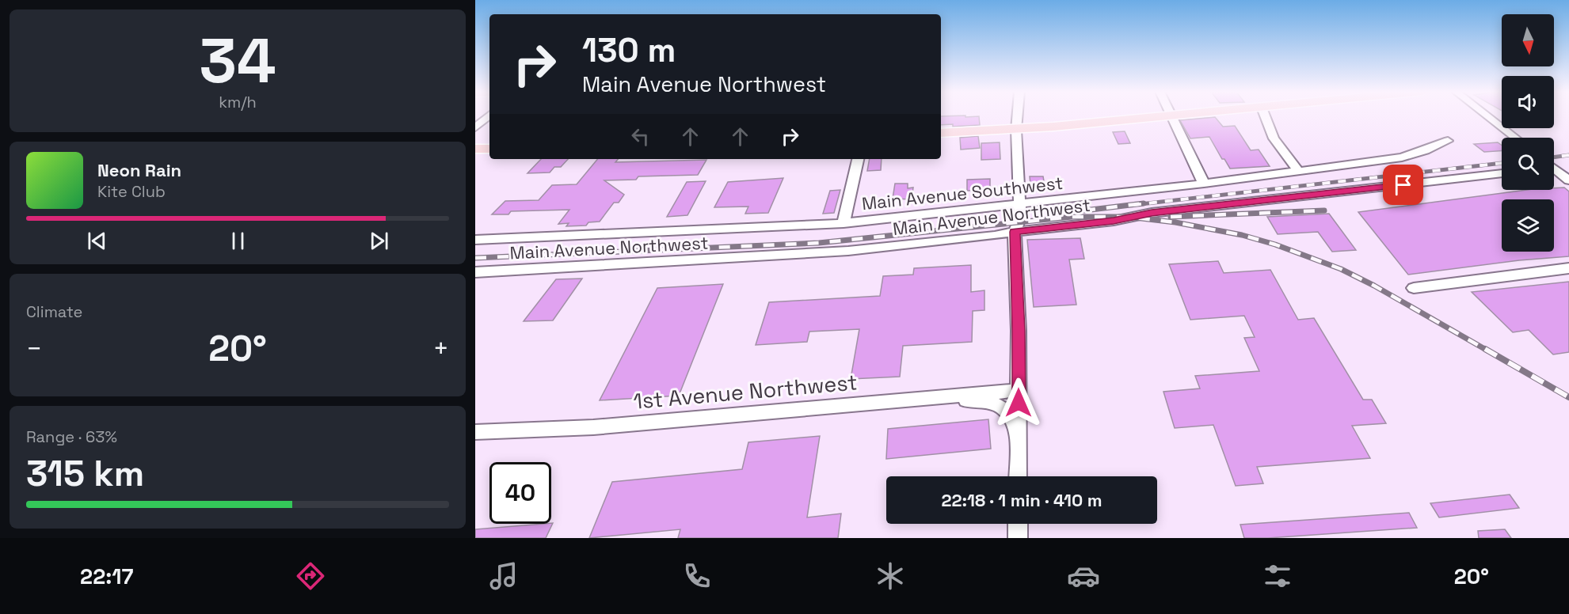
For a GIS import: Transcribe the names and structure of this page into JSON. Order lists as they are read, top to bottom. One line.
{"streets":{"street":["Main Avenue Southwest","Main Avenue Northwest","1st Avenue Northwest"]},"north":"bottom","page":{"tile":[["34","km/h"],"Climate",["Range · 63%","315 km"]],"turn":["130 m","Main Avenue Northwest"],"song":["Neon Rain","Kite Club"],"heat":["−","20°","+"],"limit":"40","trip":"22:18 · 1 min · 410 m","tabs":["22:17","20°"]}}
